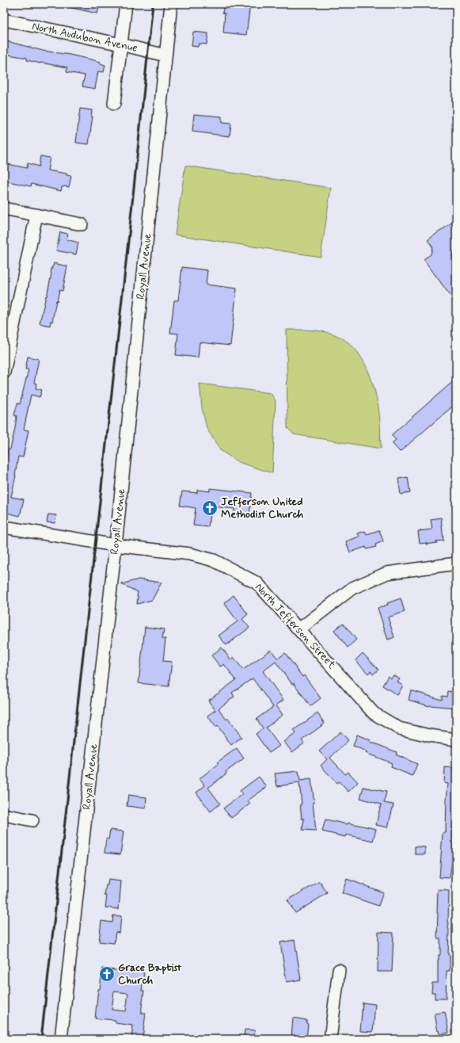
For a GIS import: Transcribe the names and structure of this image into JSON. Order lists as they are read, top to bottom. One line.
{"streets":{"street":["North Audubon Avenue","Royall Avenue","North Jefferson Street"]},"crossings":[["North Audubon Avenue","Royall Avenue"],["Royall Avenue","North Jefferson Street"]],"places":{"church":["Jefferson United Methodist Church","Grace Baptist Church"]}}
